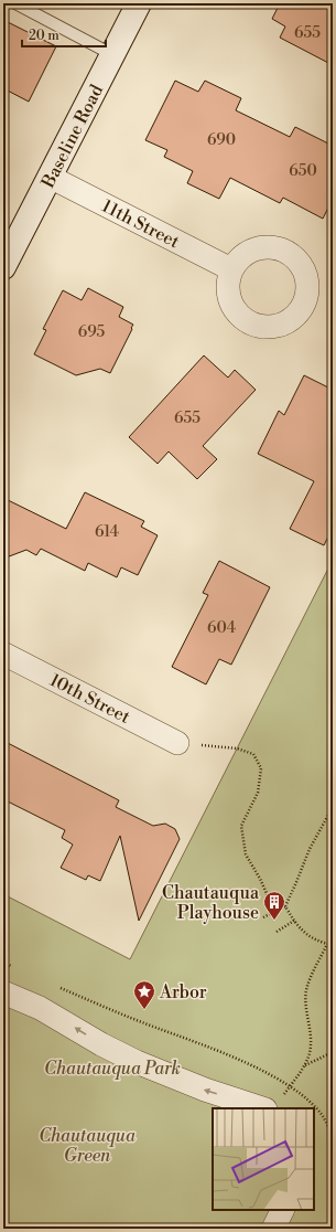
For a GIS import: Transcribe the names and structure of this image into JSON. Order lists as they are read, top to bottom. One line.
{"streets":{"street":["Baseline Road","11th Street","10th Street"]},"crossings":[["Baseline Road","11th Street"]],"parks":["Chautauqua Park","Chautauqua Green"],"places":{"building":["Chautauqua Playhouse"],"place":["Arbor"]},"house_numbers":["655","690","650","695","655","614","604"],"scale_bar":"20 m"}
